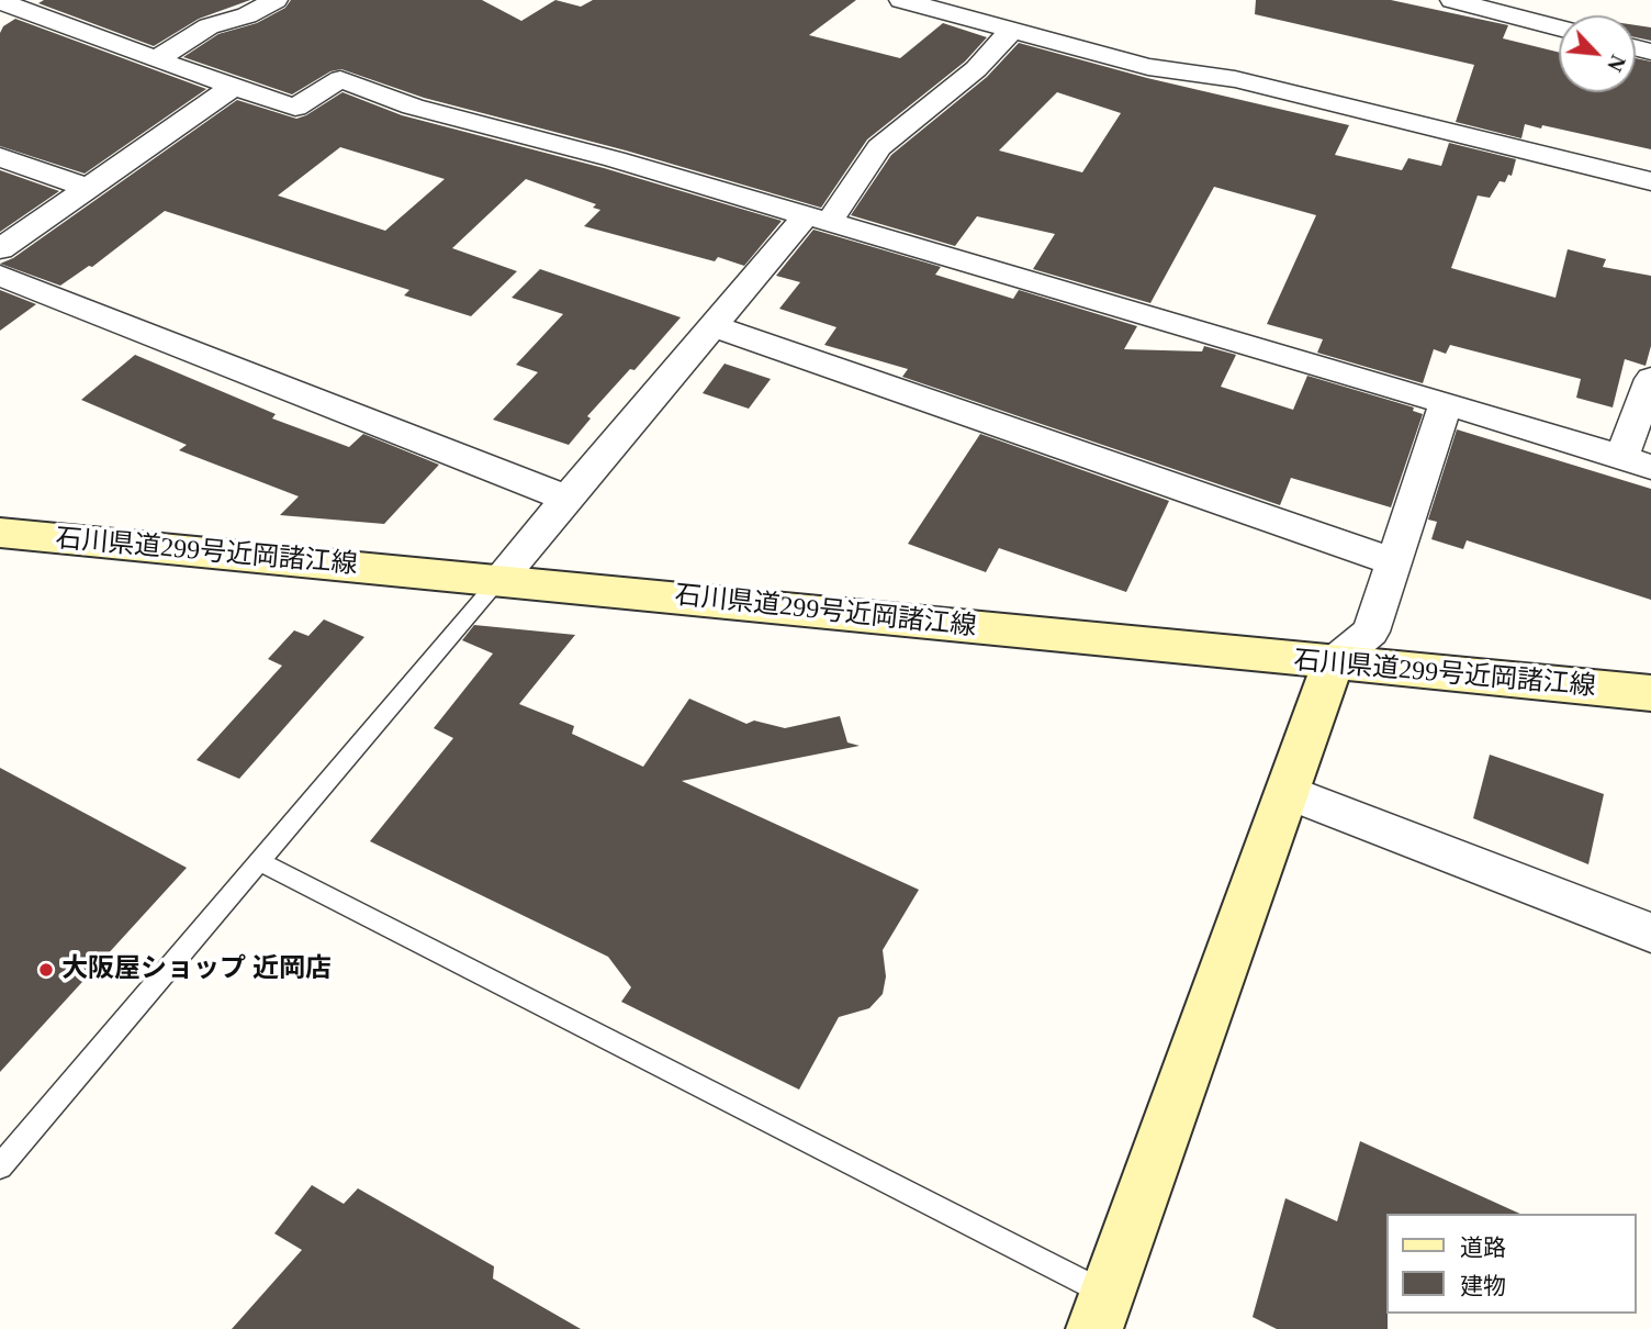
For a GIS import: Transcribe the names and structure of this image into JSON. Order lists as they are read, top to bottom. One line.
{"streets":{"main road":["石川県道299号近岡諸江線"]},"places":["大阪屋ショップ 近岡店"],"legend":["道路","建物"],"north":"bottom right"}
